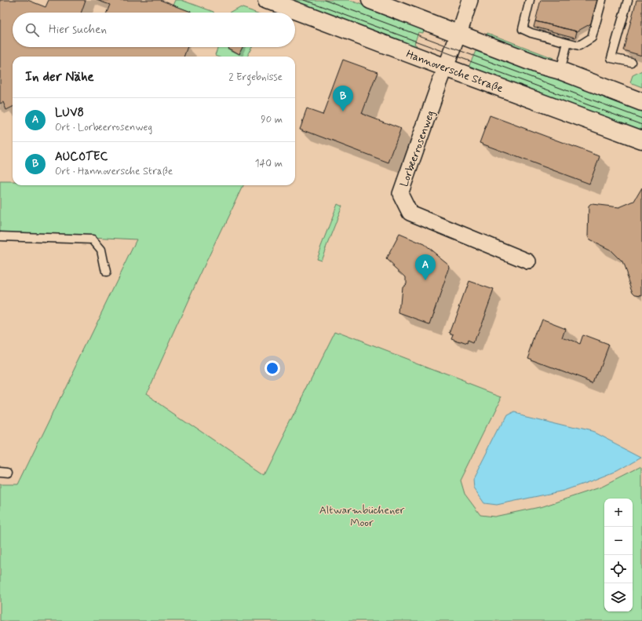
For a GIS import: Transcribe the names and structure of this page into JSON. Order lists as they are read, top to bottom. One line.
{"streets":{"main road":["Hannoversche Straße"],"street":["Lorbeerrosenweg"]},"crossings":[["Hannoversche Straße","Lorbeerrosenweg"]],"parks":["Altwarmbüchener Moor"],"page":{"search":"Hier suchen","heading":["In der Nähe","2 Ergebnisse"],"pins":["B","A"],"list":[{"mark":"A","name":"LUV8","note":"Ort · Lorbeerrosenweg","value":"90 m"},{"mark":"B","name":"AUCOTEC","note":"Ort · Hannoversche Straße","value":"140 m"}],"map_buttons":["+","−"]}}
